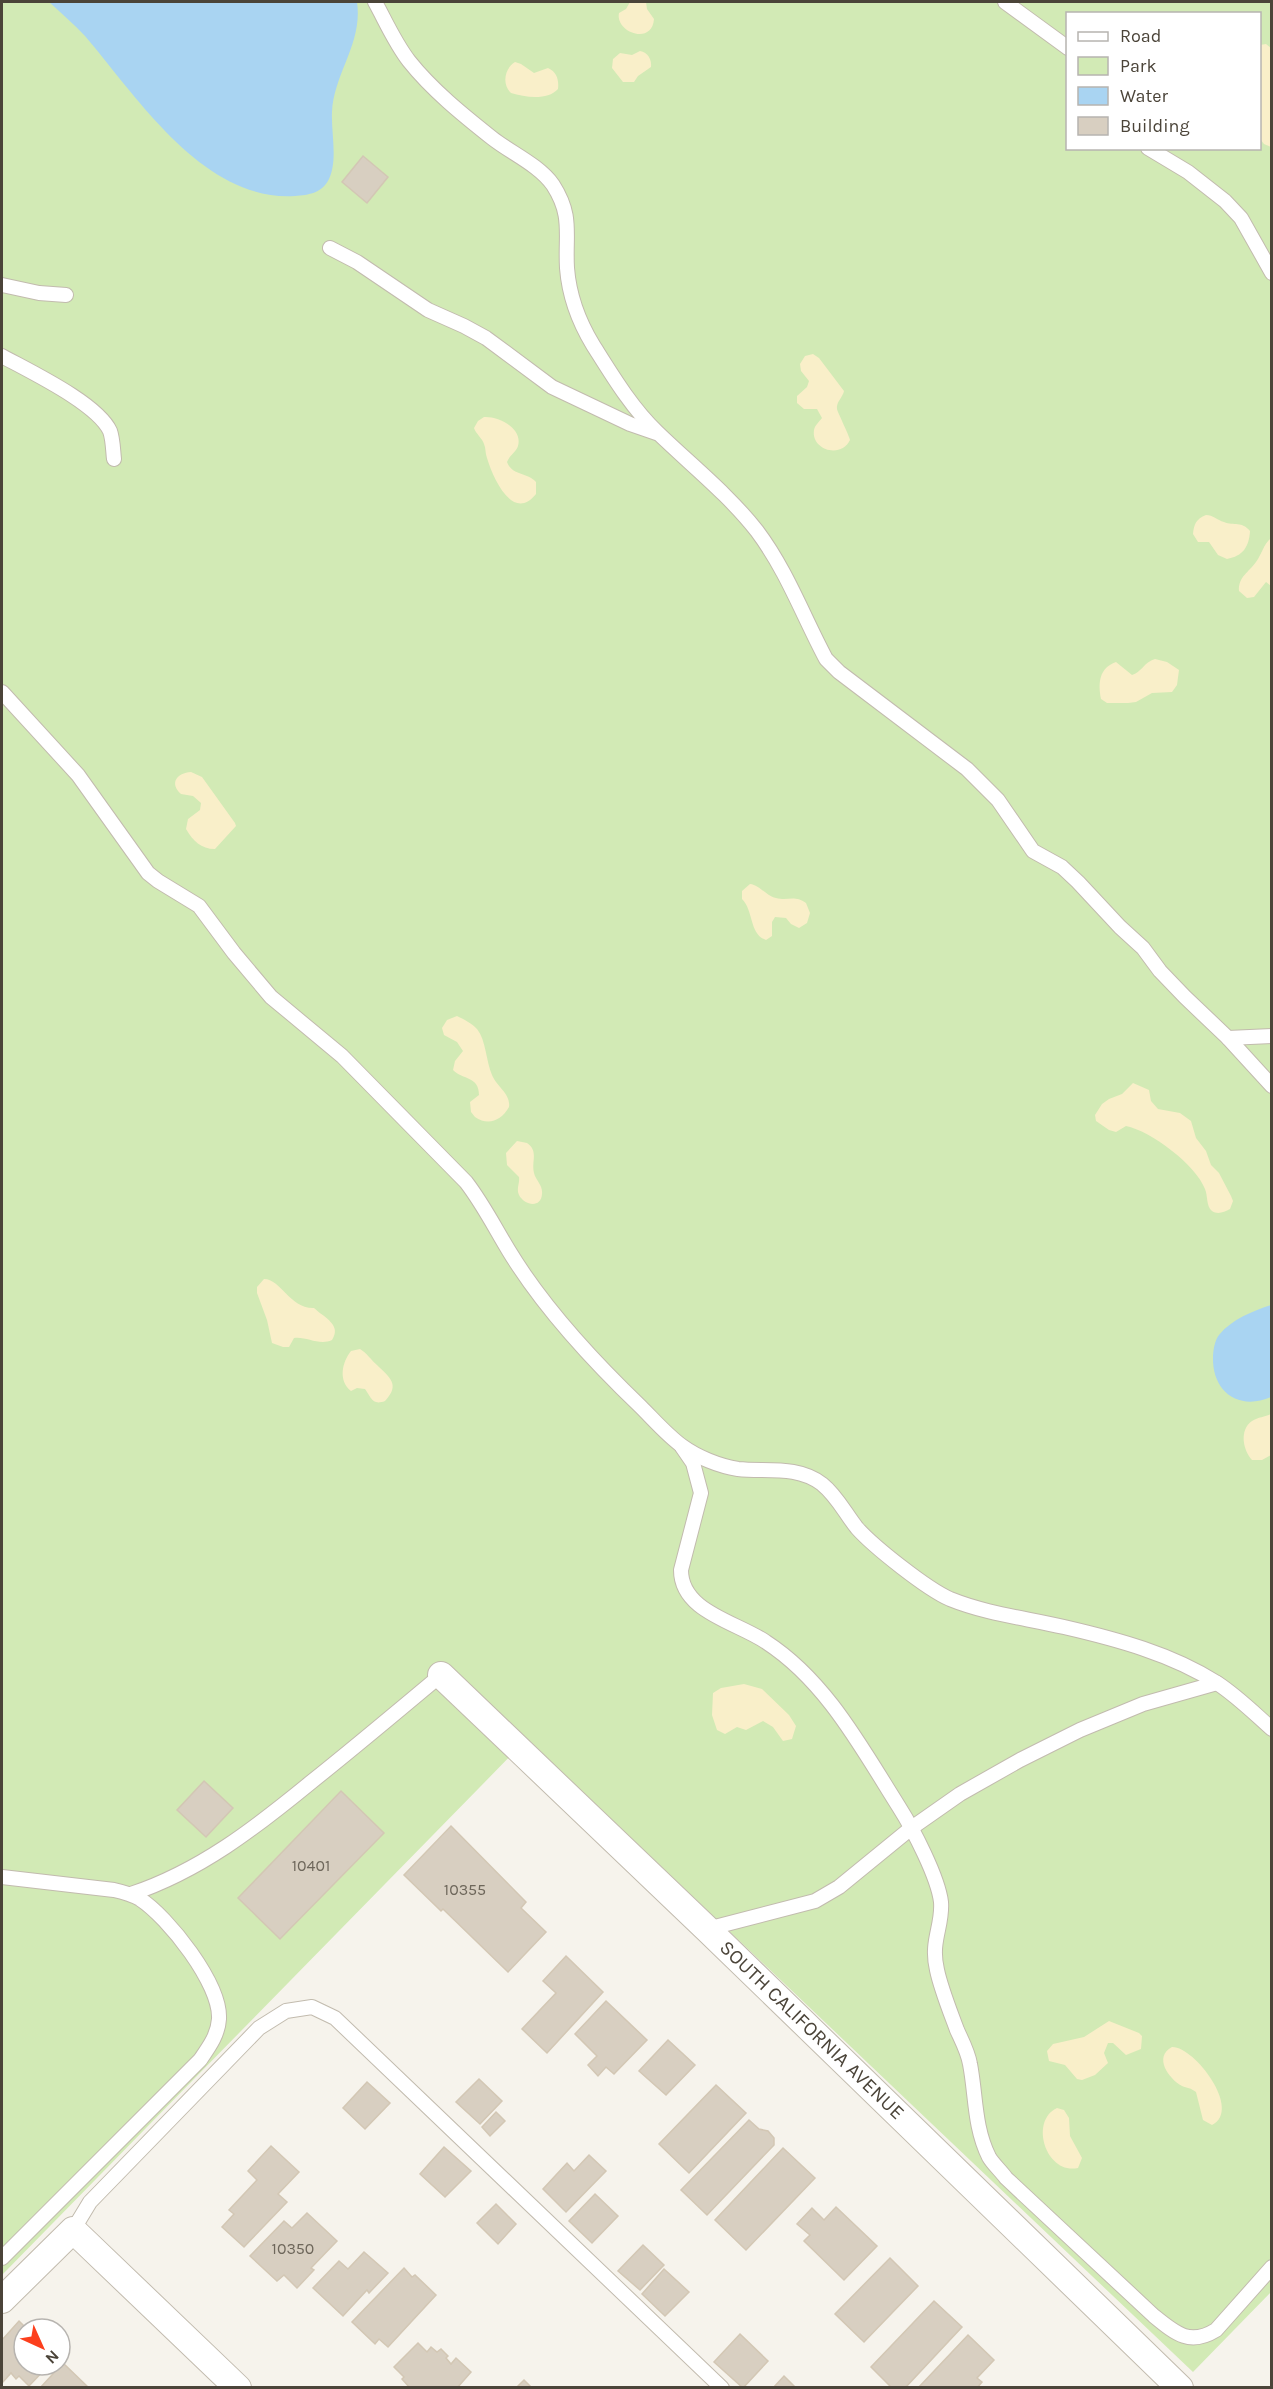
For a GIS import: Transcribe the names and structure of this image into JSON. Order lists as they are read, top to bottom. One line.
{"streets":{"street":["SOUTH CALIFORNIA AVENUE"]},"house_numbers":["10401","10355","10350"],"legend":["Road","Park","Water","Building"],"north":"bottom right"}
